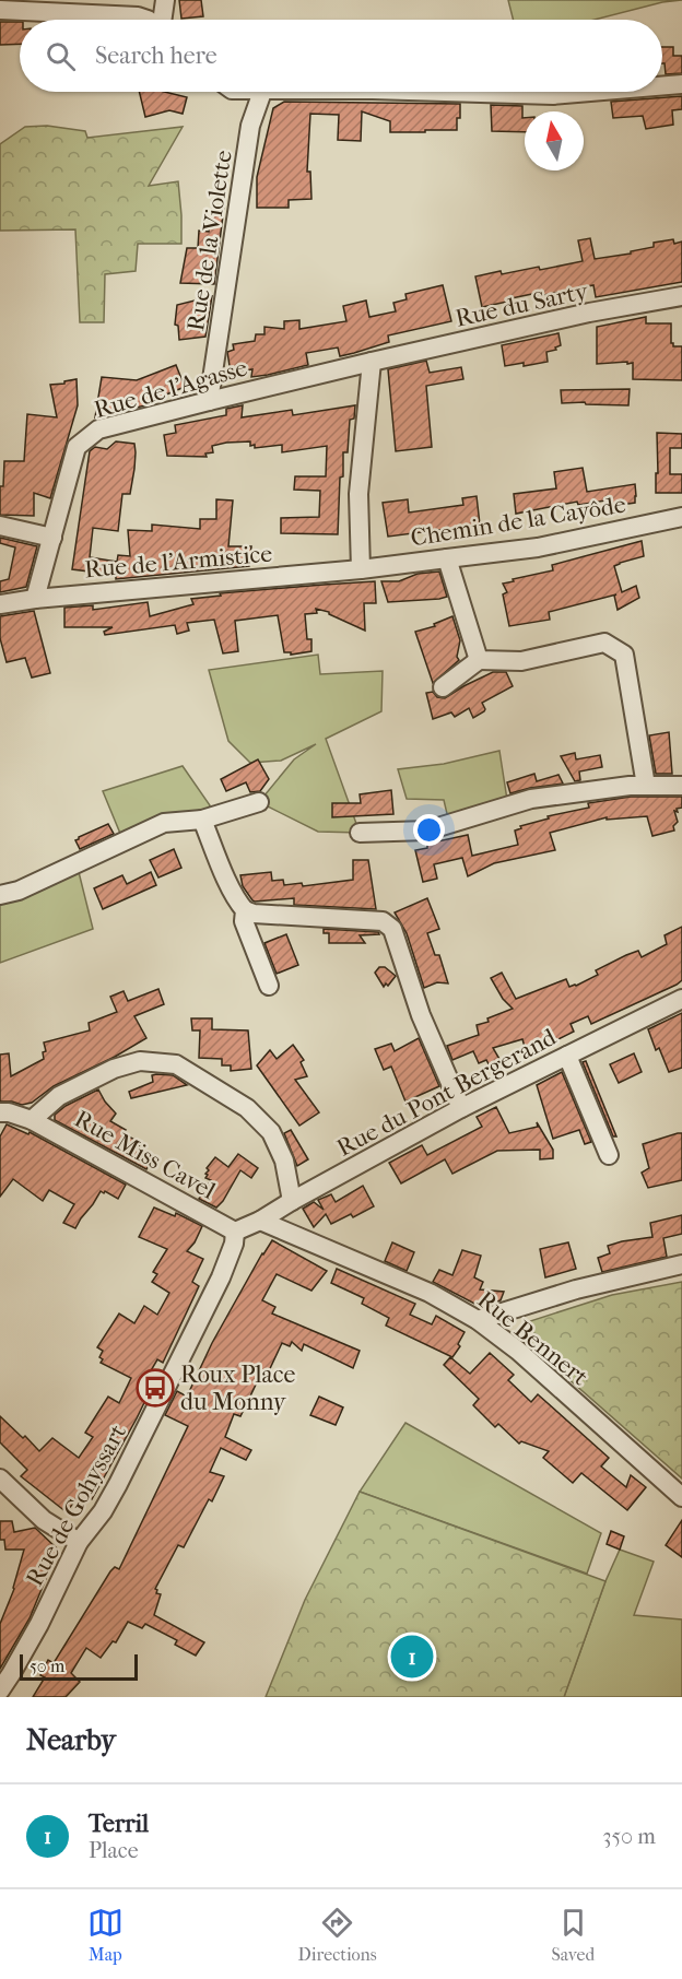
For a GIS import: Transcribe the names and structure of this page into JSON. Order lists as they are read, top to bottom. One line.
{"streets":{"street":["Rue de la Violette","Rue du Sarty","Rue de l'Agasse","Chemin de la Cayôde","Rue de l'Armistice","Rue du Pont Bergerand","Rue Miss Cavel","Rue Bennert","Rue de Gohyssart"]},"crossings":[["Rue de la Violette","Rue de l'Agasse"],["Rue du Sarty","Rue de l'Agasse"],["Rue de l'Agasse","Rue de l'Armistice"],["Chemin de la Cayôde","Rue de l'Armistice"],["Rue du Pont Bergerand","Rue Miss Cavel"],["Rue du Pont Bergerand","Rue Bennert"],["Rue du Pont Bergerand","Rue de Gohyssart"],["Rue Miss Cavel","Rue de Gohyssart"]],"places":{"bus stop":["Roux Place du Monny"]},"scale_bar":"50 m","north":"top","page":{"search":"Search here","pins":"1","scale":"50 m","heading":"Nearby","list":[{"mark":"1","name":"Terril","note":"Place","value":"350 m"}],"nav":["Map","Directions","Saved"]}}
